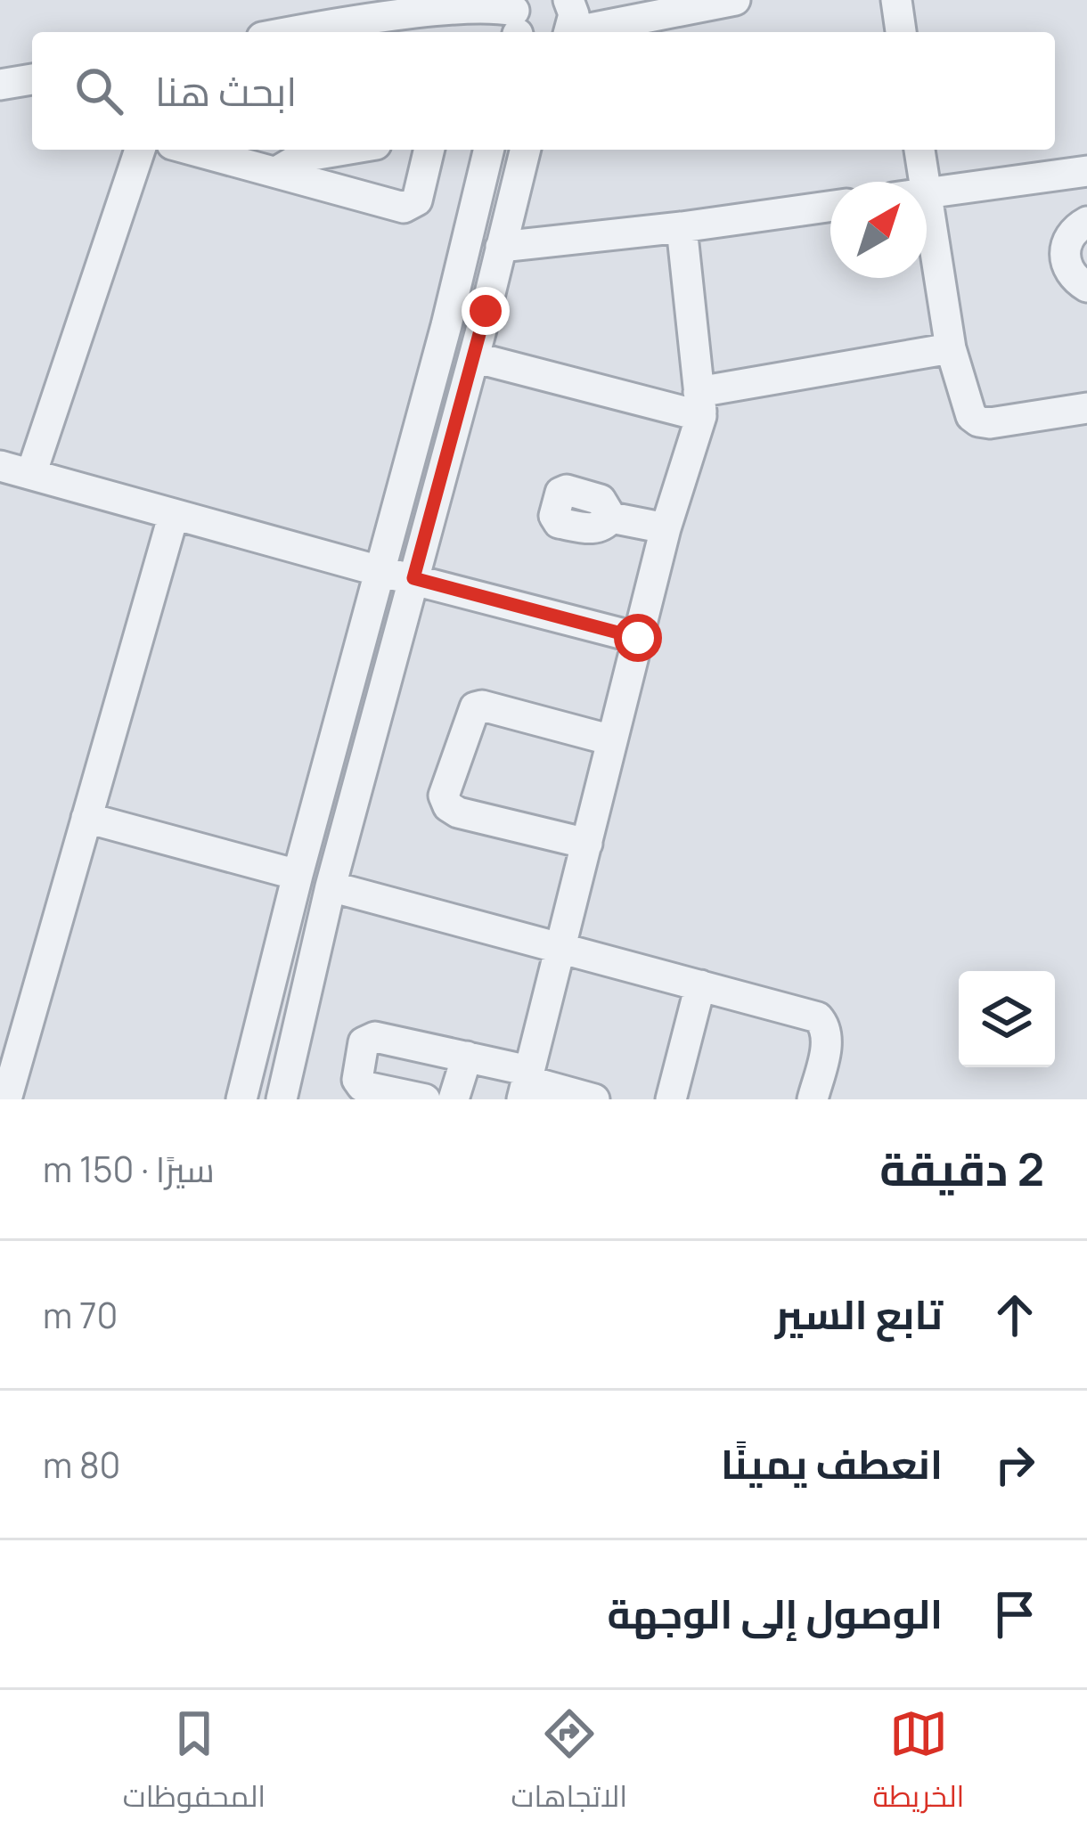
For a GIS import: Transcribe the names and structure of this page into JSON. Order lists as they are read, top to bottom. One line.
{"north":"top right","page":{"search":"ابحث هنا","heading":["2 دقيقة","سيرًا · 150 m"],"list":[["تابع السير","70 m"],["انعطف يمينًا","80 m"],"الوصول إلى الوجهة"],"nav":["الخريطة","الاتجاهات","المحفوظات"]}}
